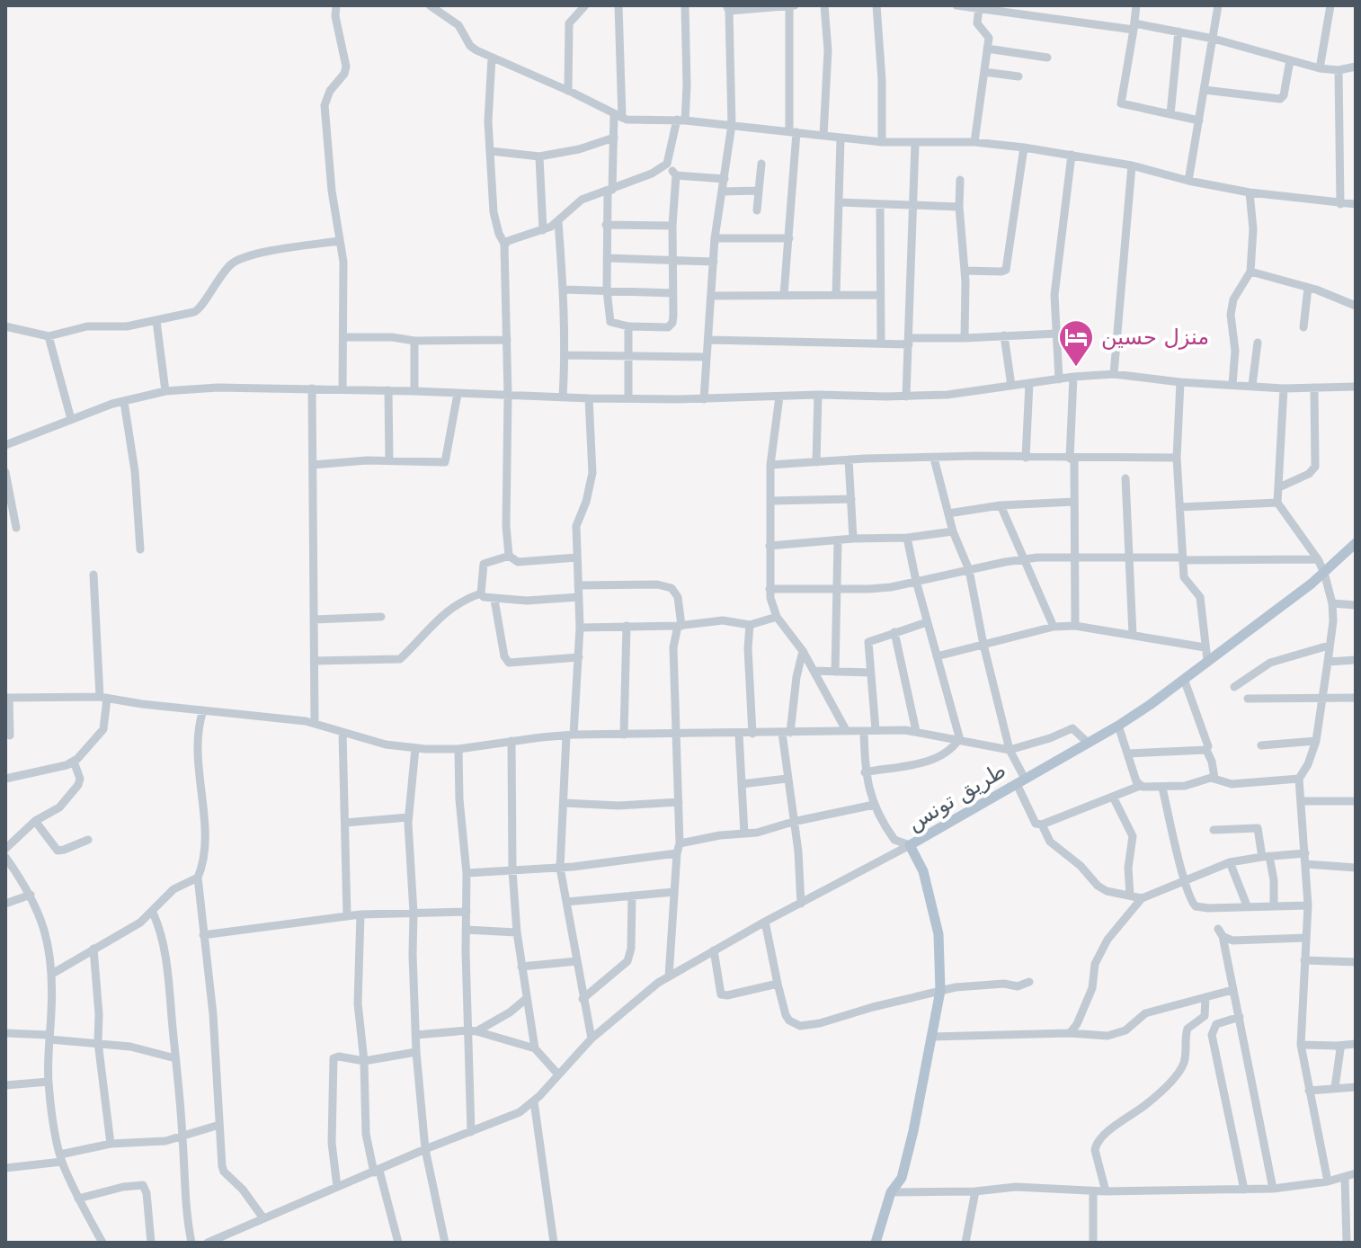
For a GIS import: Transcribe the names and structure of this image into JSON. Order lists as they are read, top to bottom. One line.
{"streets":{"main road":["طريق تونس"]},"places":{"hotel":["منزل حسين"]}}
